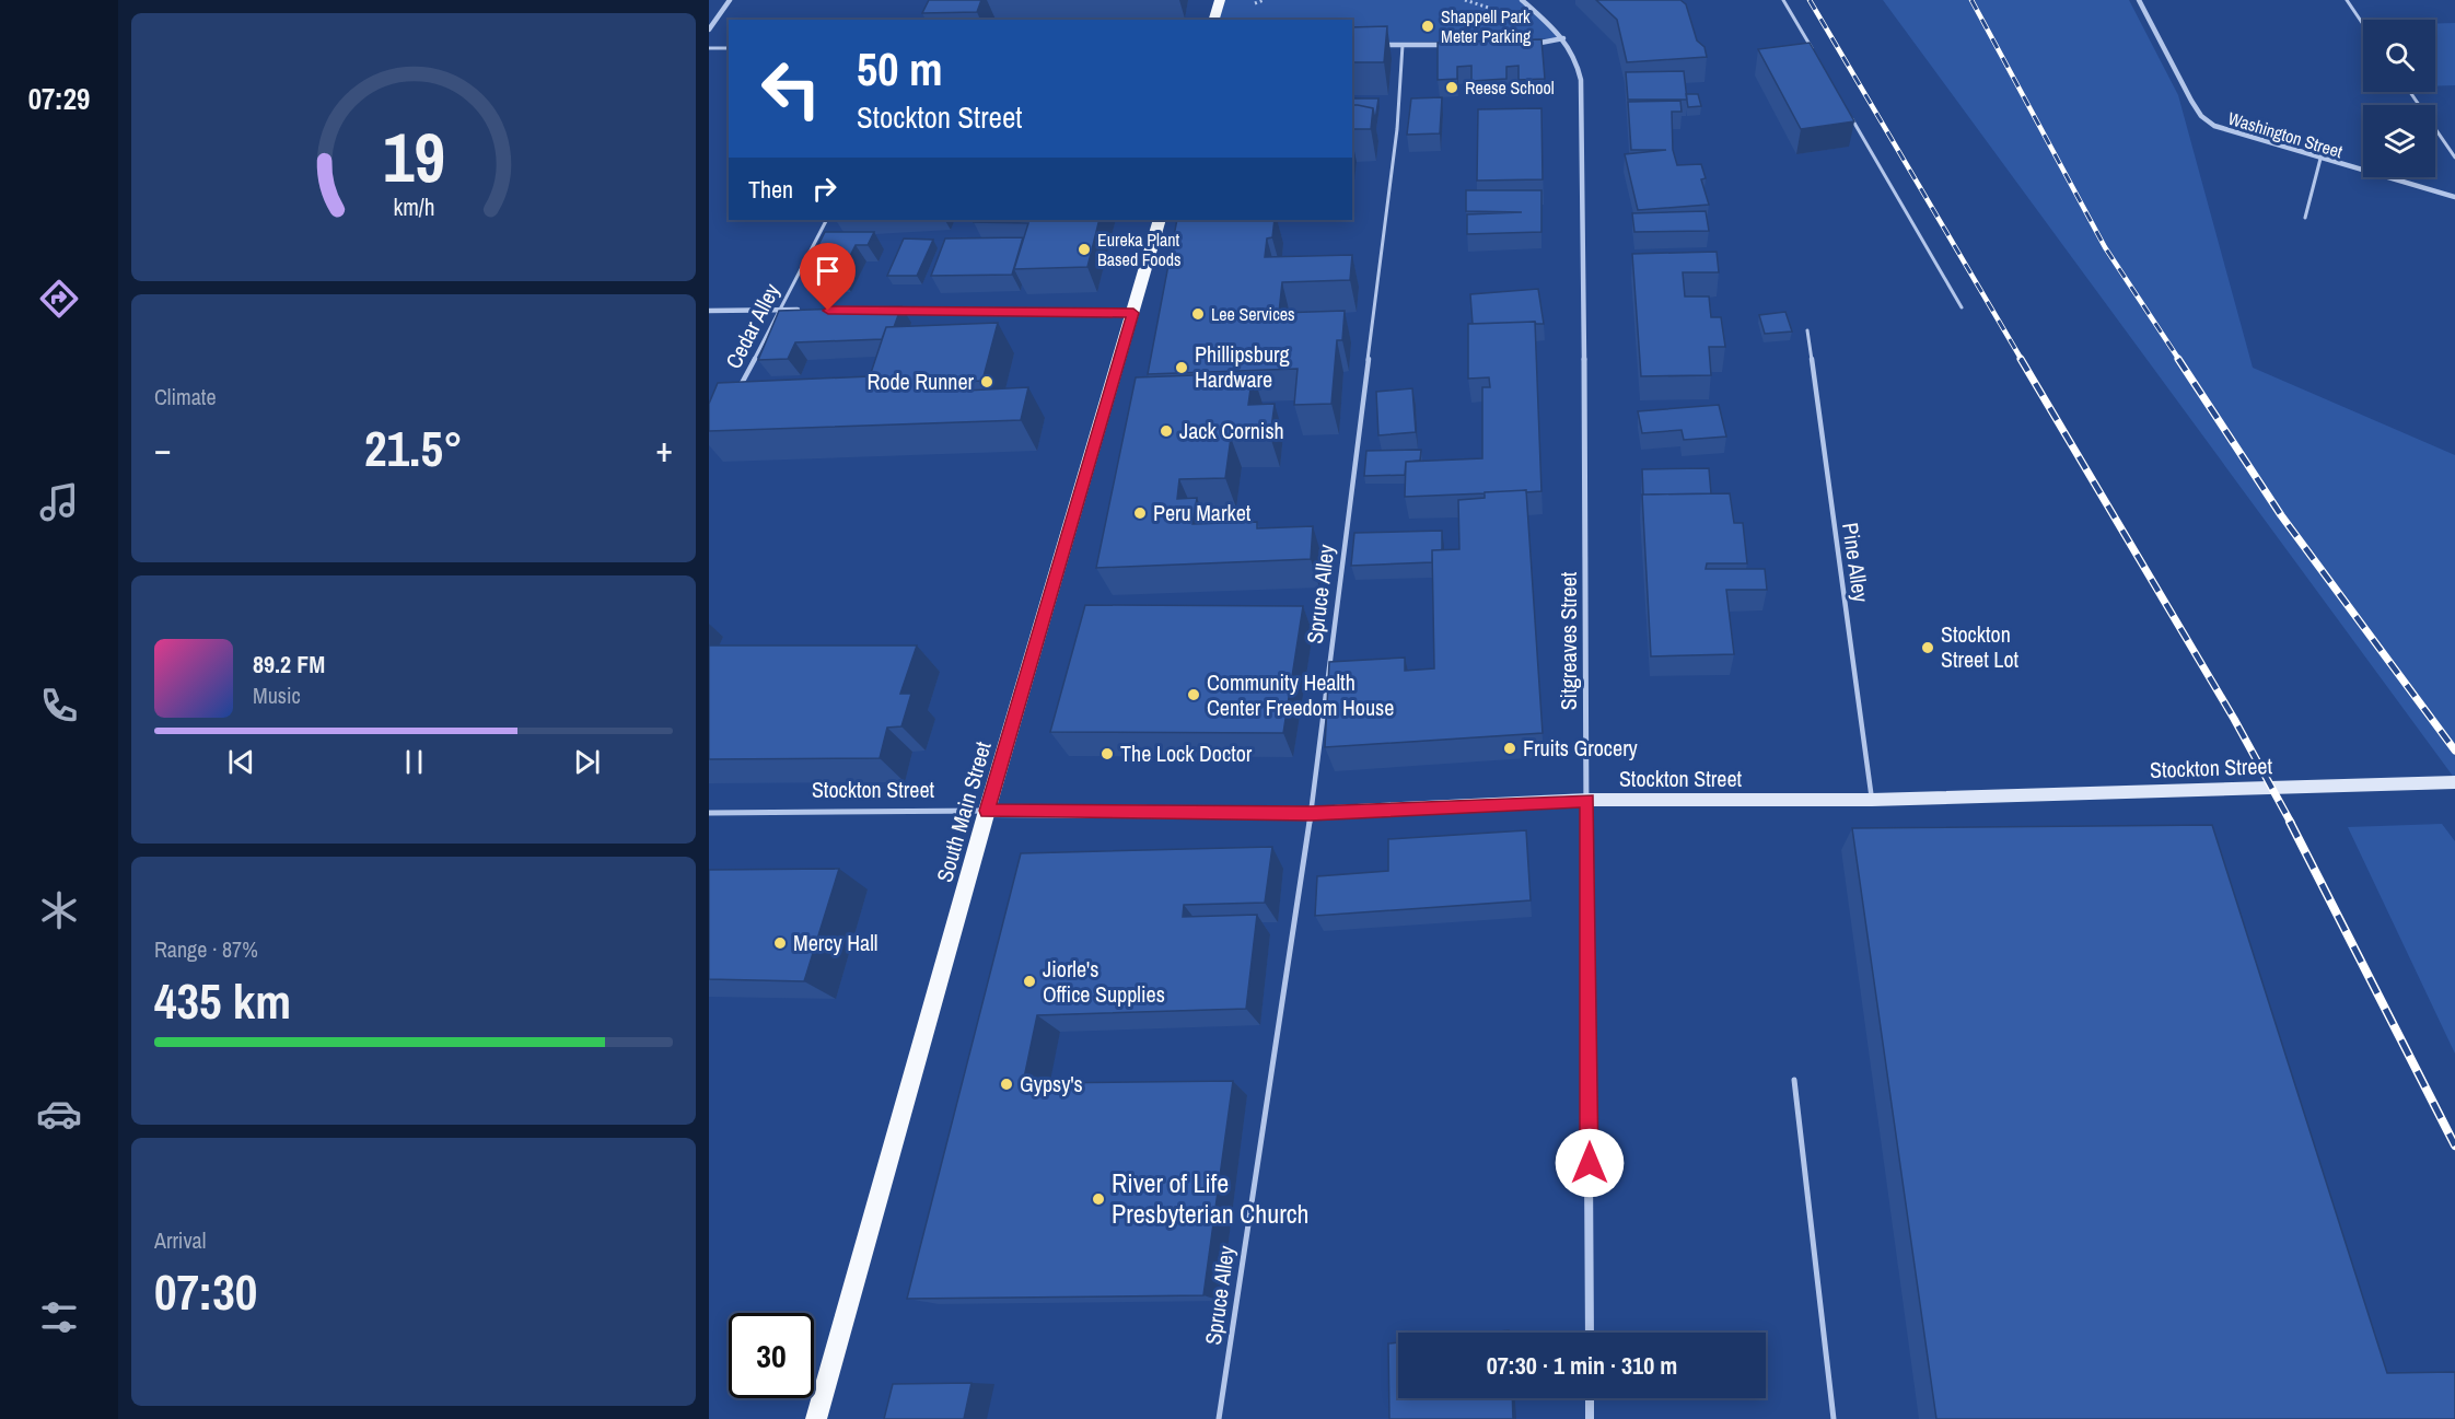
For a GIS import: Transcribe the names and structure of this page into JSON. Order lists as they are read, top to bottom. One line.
{"streets":{"main road":["South Main Street"],"street":["Washington Street","Sitgreaves Street","Stockton Street"],"lane":["Cedar Alley","Pine Alley","Spruce Alley"]},"crossings":[["Pine Alley","Stockton Street"],["Spruce Alley","Stockton Street"],["Sitgreaves Street","Stockton Street"],["Stockton Street","South Main Street"]],"places":["Shappell Park Meter Parking","Reese School","Eureka Plant Based Foods","Lee Services","Phillipsburg Hardware","Rode Runner","Jack Cornish","Peru Market","Stockton Street Lot","Community Health Center Freedom House","Fruits Grocery","The Lock Doctor","Mercy Hall","Jiorle's Office Supplies","Gypsy's","River of Life Presbyterian Church"],"page":{"tabs":"07:29","turn":["50 m","Stockton Street"],"then":"Then","tile":["Climate",["Range · 87%","435 km"],["Arrival","07:30"]],"heat":["−","21.5°","+"],"song":["89.2 FM","Music"],"limit":"30","trip":"07:30 · 1 min · 310 m","gauge":["19","km/h"]}}
